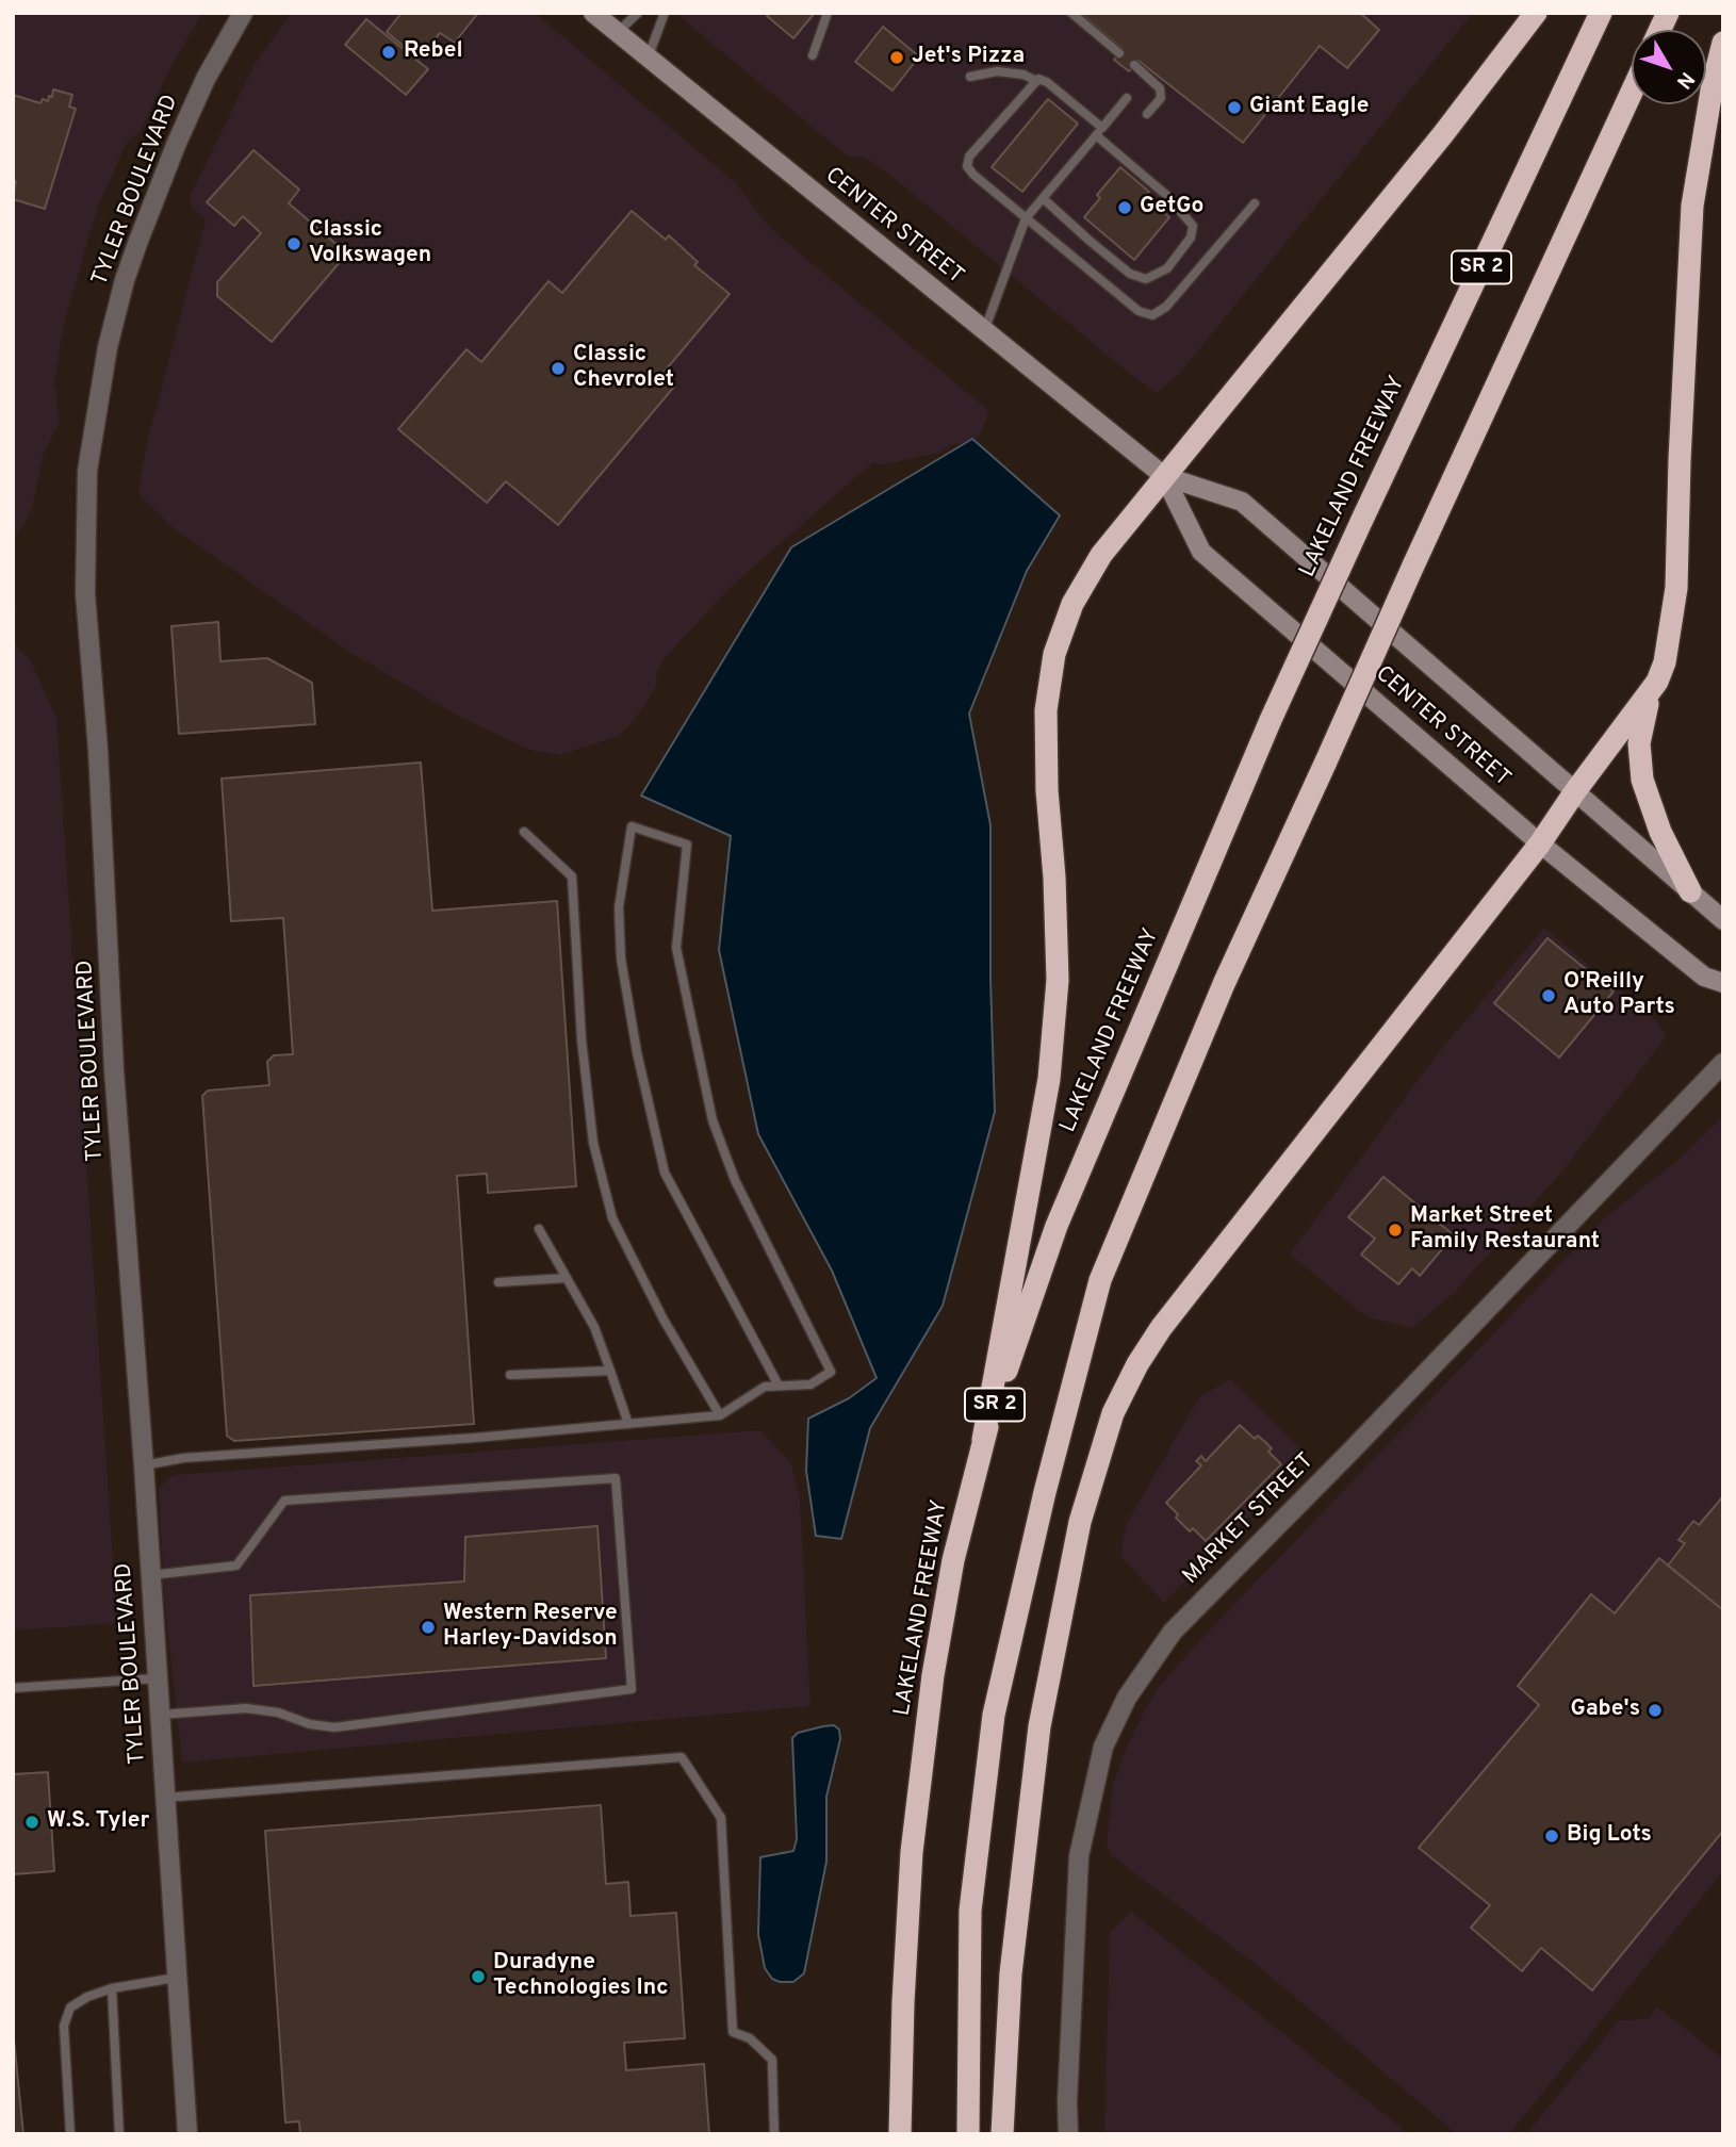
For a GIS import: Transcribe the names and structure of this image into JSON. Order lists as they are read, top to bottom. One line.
{"streets":{"highway":["SR 2","LAKELAND FREEWAY"],"main road":["CENTER STREET"],"street":["TYLER BOULEVARD","MARKET STREET"]},"places":["Rebel","Jet's Pizza","Giant Eagle","GetGo","Classic Volkswagen","Classic Chevrolet","O'Reilly Auto Parts","Market Street Family Restaurant","Western Reserve Harley-Davidson","Gabe's","W.S. Tyler","Big Lots","Duradyne Technologies Inc"],"north":"bottom right"}
